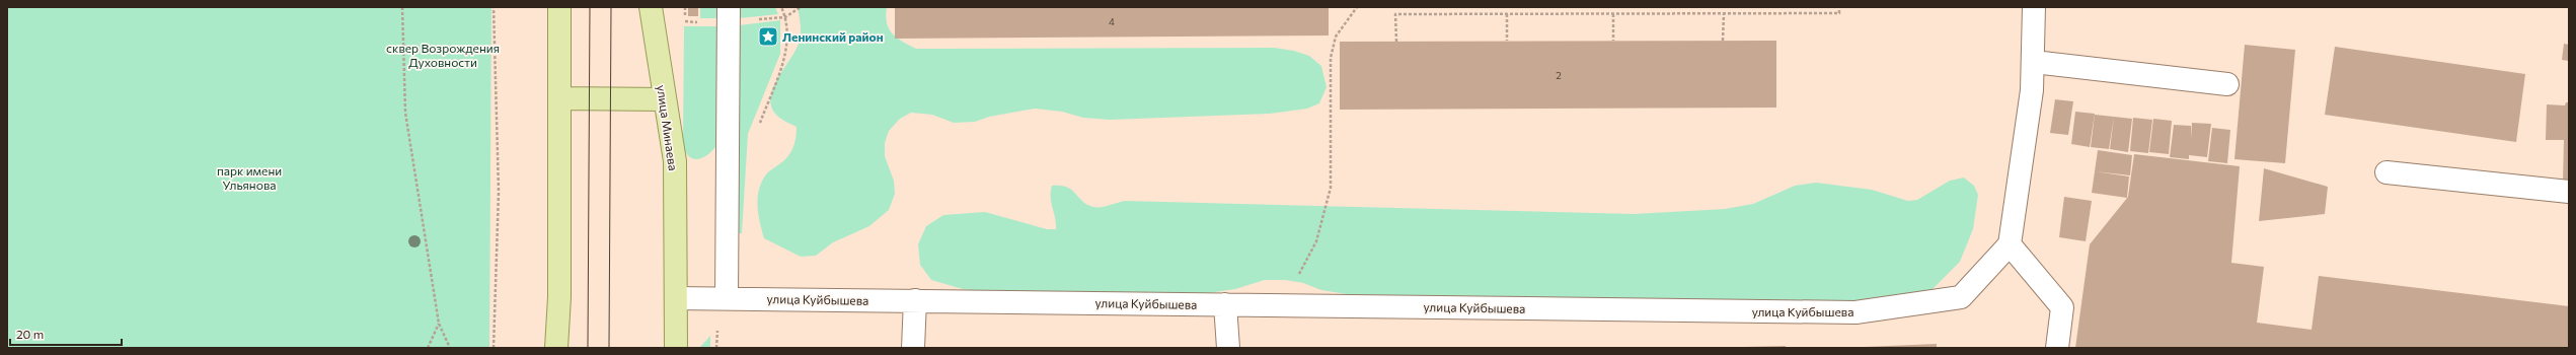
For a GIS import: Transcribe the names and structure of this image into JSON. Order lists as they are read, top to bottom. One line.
{"streets":{"main road":["улица Минаева"],"street":["улица Куйбышева"]},"crossings":[["улица Минаева","улица Куйбышева"]],"parks":["сквер Возрождения Духовности","парк имени Ульянова"],"places":{"place":["Ленинский район"]},"house_numbers":["4","2"],"scale_bar":"20 m"}
